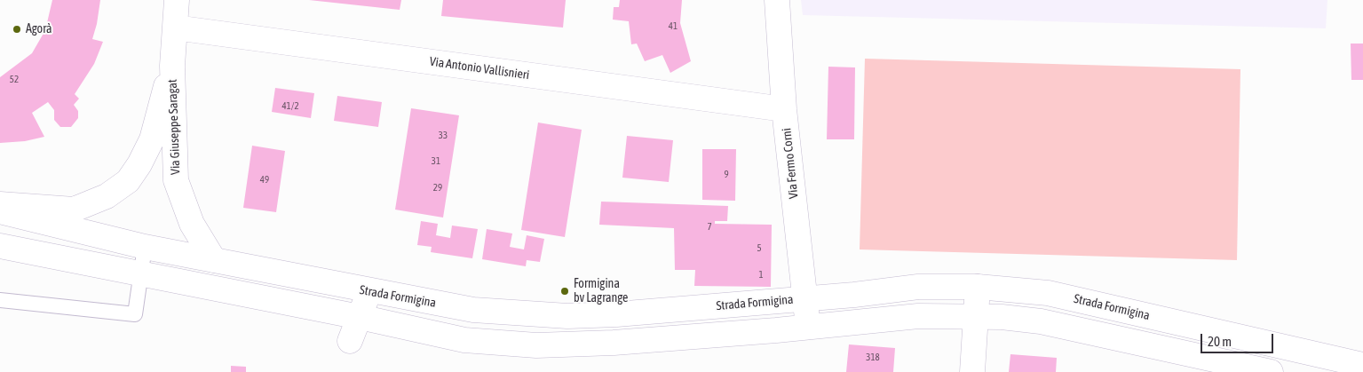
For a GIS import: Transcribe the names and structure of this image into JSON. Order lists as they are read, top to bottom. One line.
{"streets":{"street":["Via Antonio Vallisnieri","Via Giuseppe Saragat","Via Fermo Corni","Strada Formigina"]},"crossings":[["Via Antonio Vallisnieri","Via Giuseppe Saragat"],["Via Antonio Vallisnieri","Via Fermo Corni"],["Via Giuseppe Saragat","Strada Formigina"],["Via Fermo Corni","Strada Formigina"]],"places":["Agorà","Formigina bv Lagrange"],"house_numbers":["41","52","41/2","33","31","9","49","29","7","5","1","318"],"scale_bar":"20 m"}
